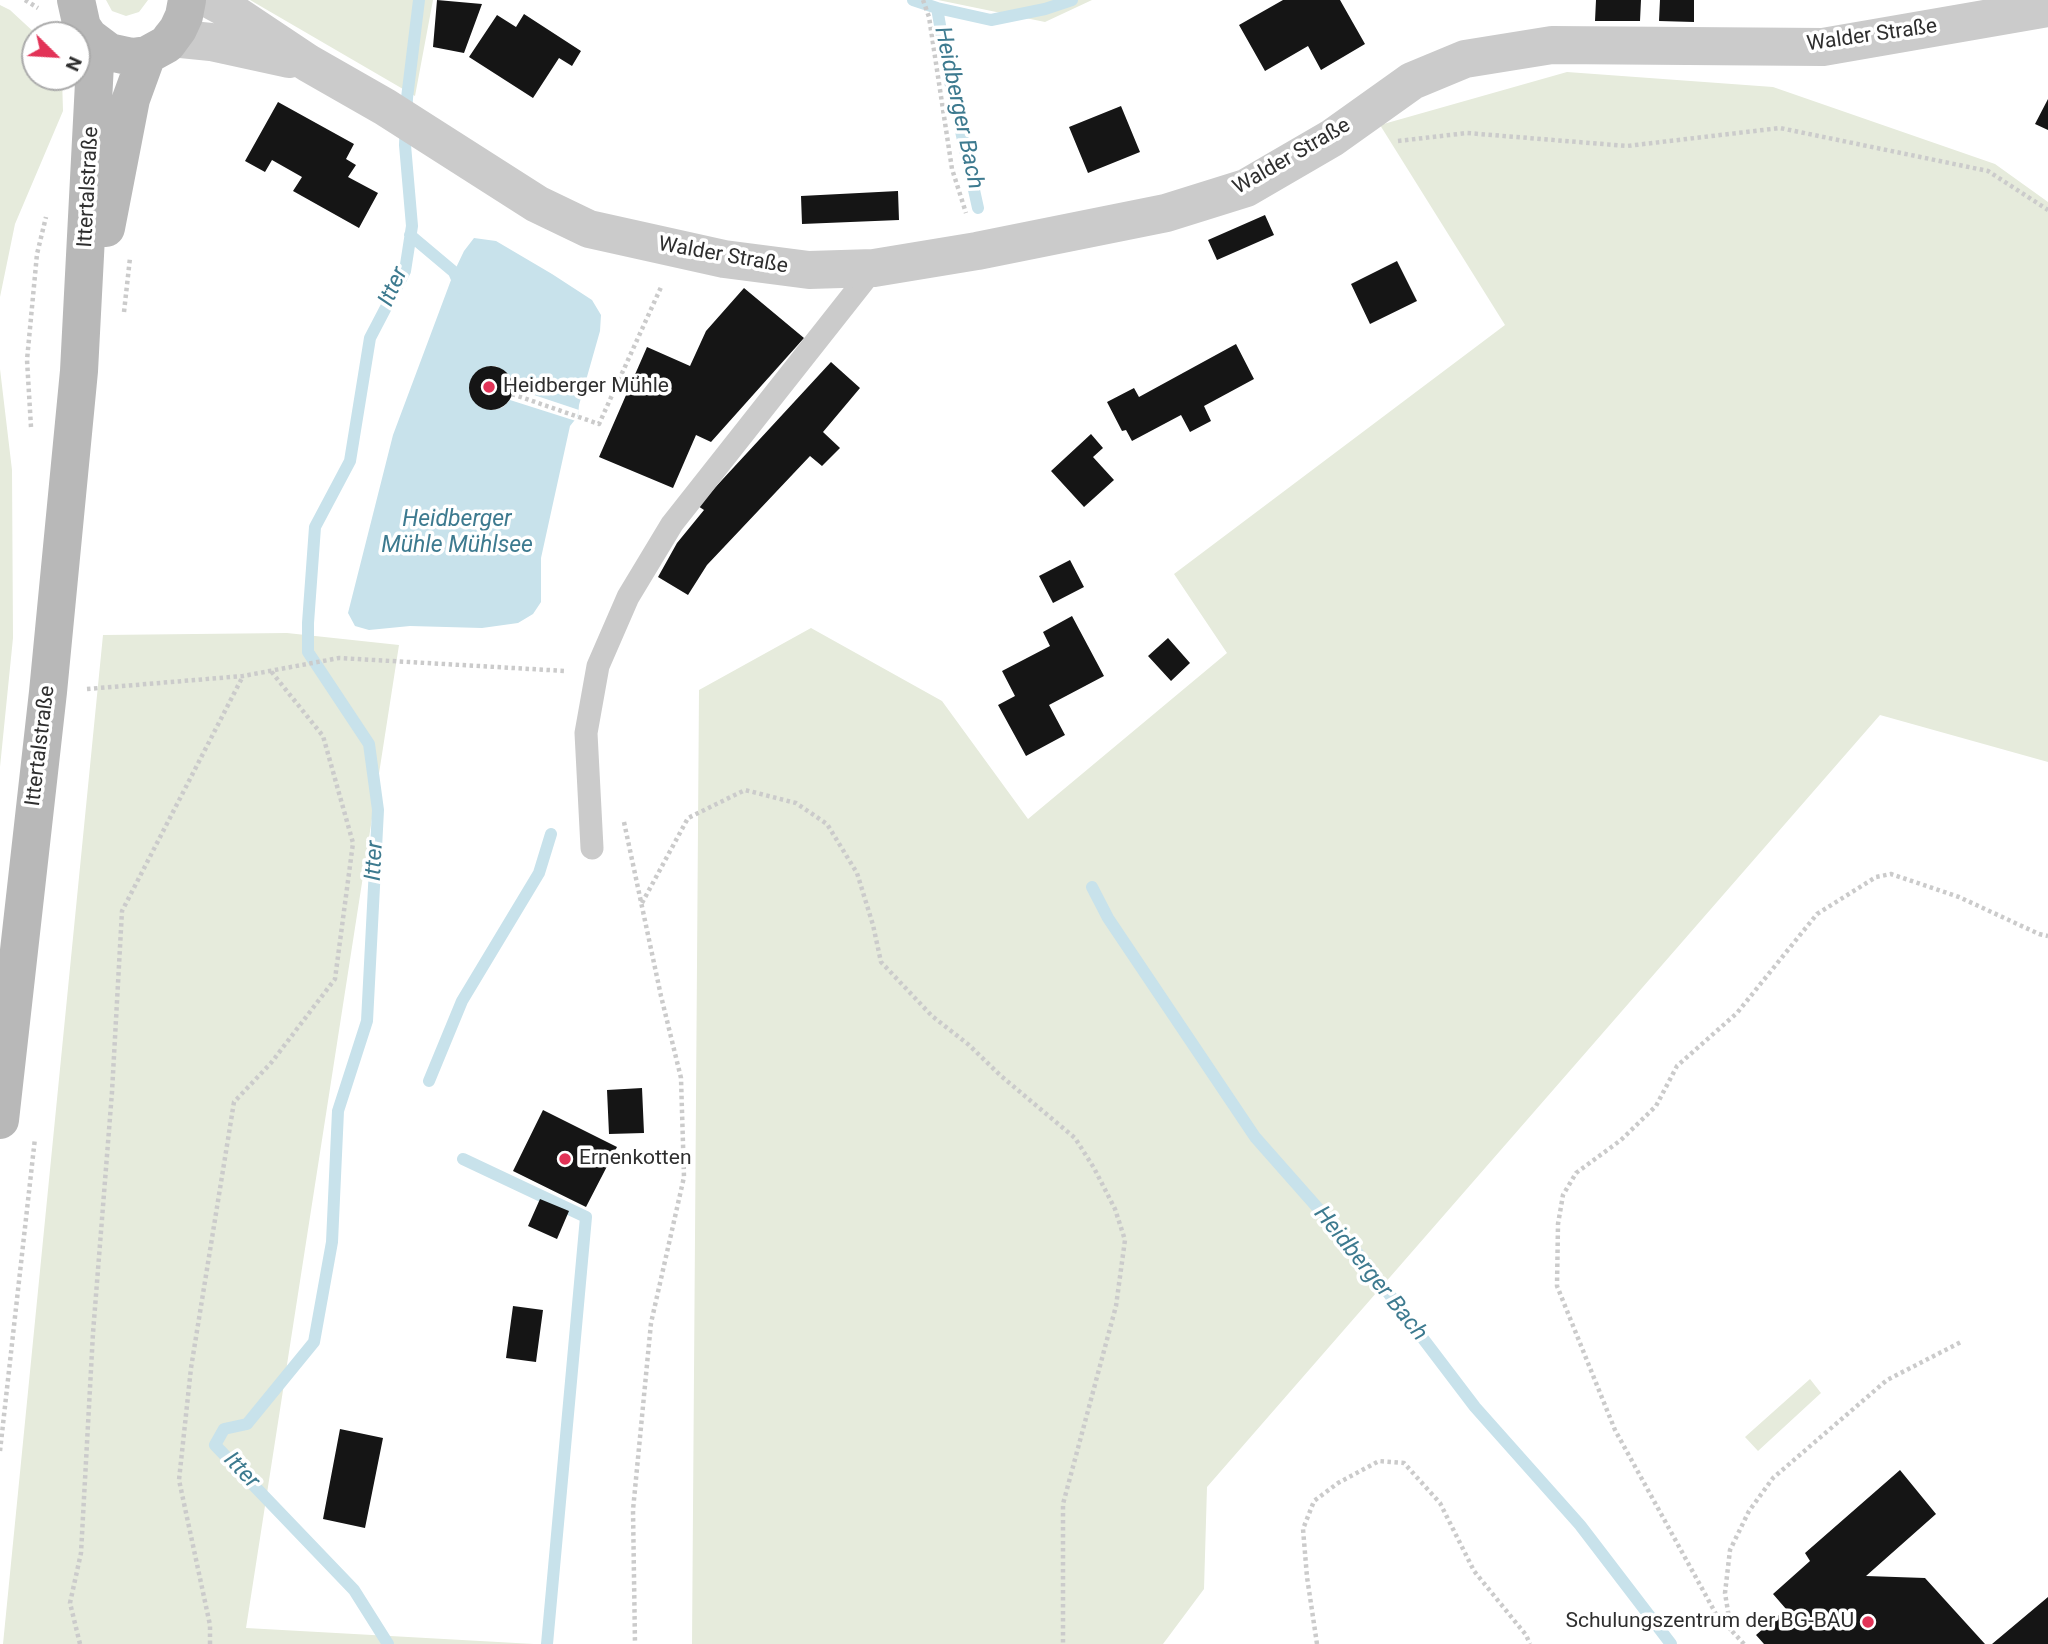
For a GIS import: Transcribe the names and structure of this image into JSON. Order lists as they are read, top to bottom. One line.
{"streets":{"main road":["Ittertalstraße"],"street":["Walder Straße"]},"water":["Heidberger Bach","Itter","Heidberger Mühle Mühlsee"],"places":["Heidberger Mühle","Ernenkotten","Schulungszentrum der BG-BAU"],"north":"bottom right"}
